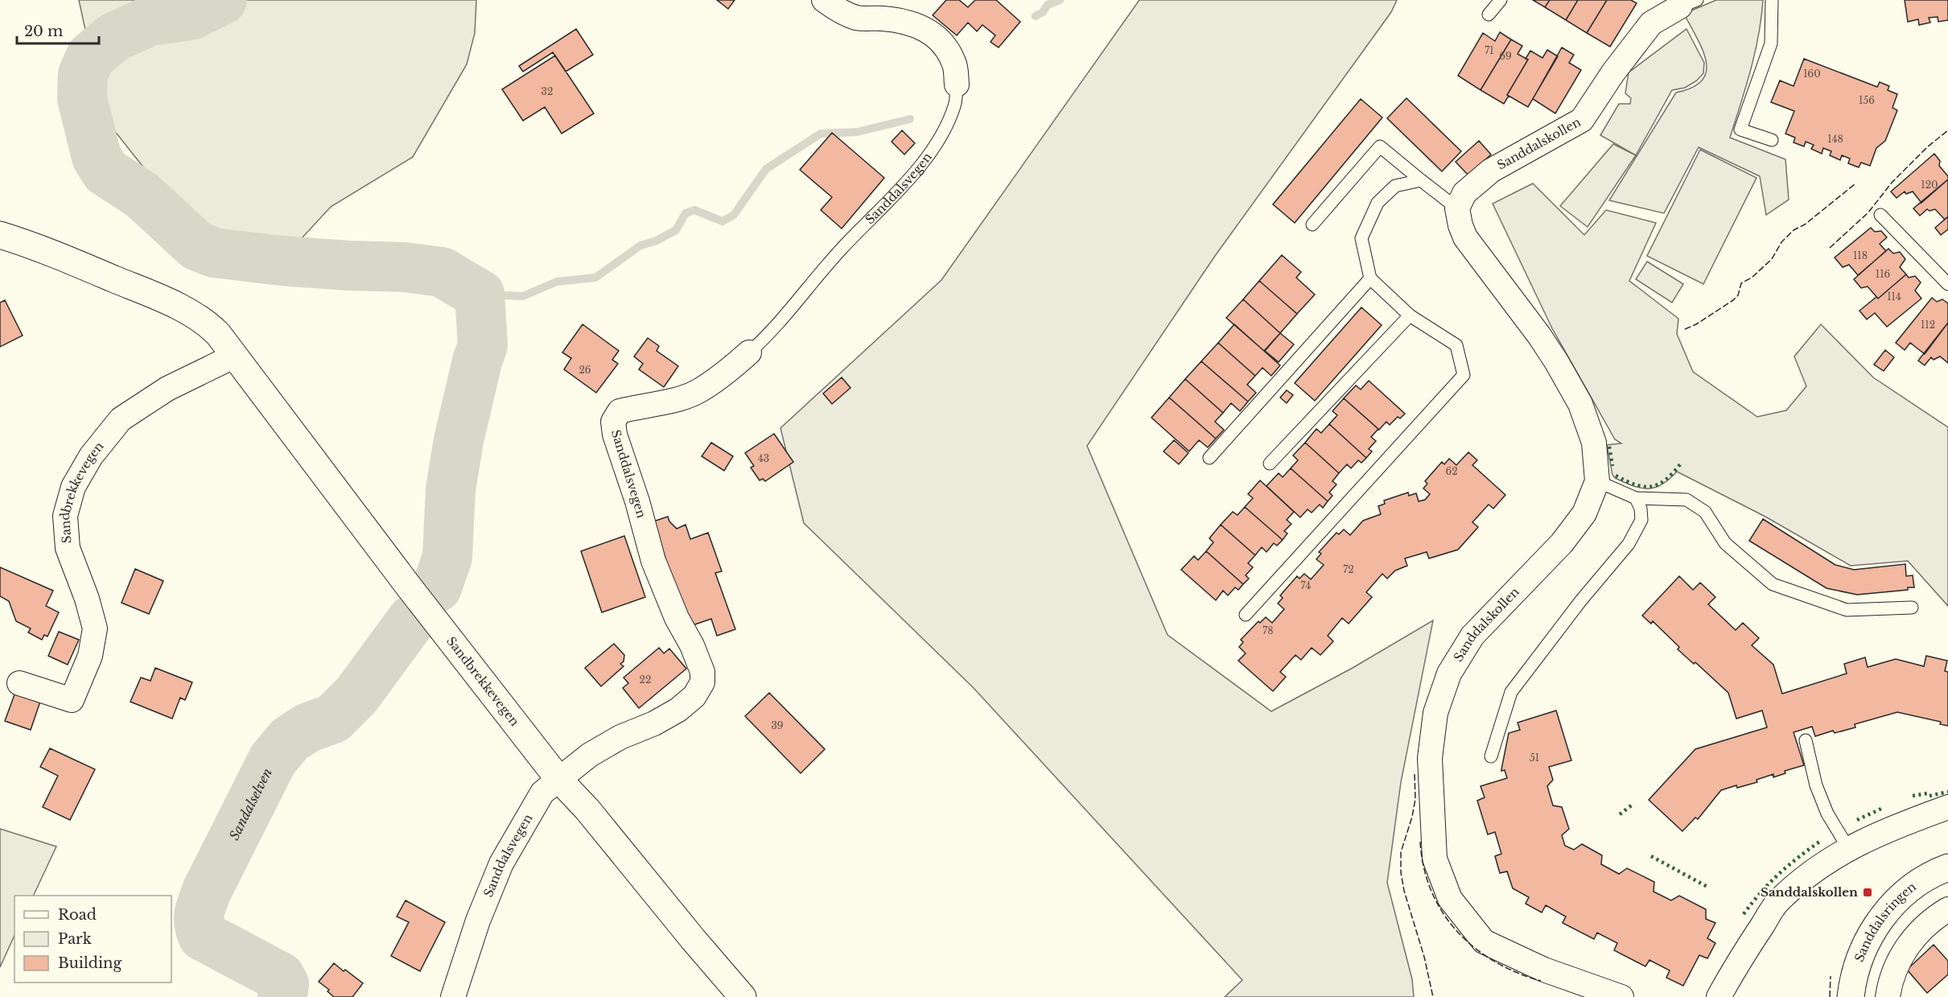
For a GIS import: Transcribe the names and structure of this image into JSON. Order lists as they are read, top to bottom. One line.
{"streets":{"street":["Sanddalskollen","Sanddalsvegen","Sandbrekkevegen","Sanddalsringen"]},"crossings":[["Sanddalsvegen","Sandbrekkevegen"]],"water":["Sandalselven"],"places":{"transit":["Sanddalskollen"]},"house_numbers":["71","69","160","32","156","148","120","118","116","114","112","26","43","62","72","74","78","22","39","51"],"legend":["Road","Park","Building"],"scale_bar":"20 m"}
